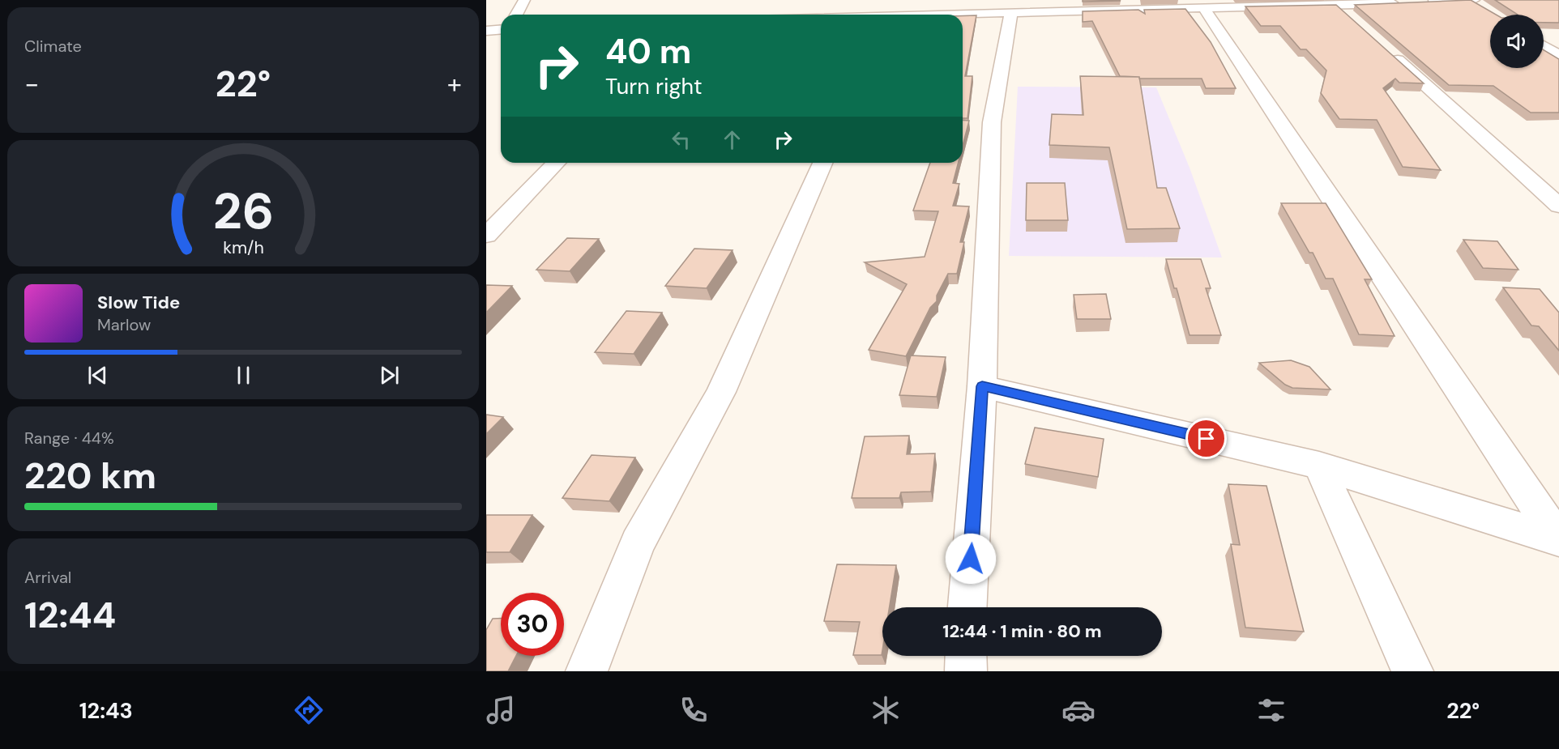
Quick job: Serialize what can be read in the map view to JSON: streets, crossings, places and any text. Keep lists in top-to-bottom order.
{
  "page": {
    "tile": [
      "Climate",
      ["Range · 44%", "220 km"],
      ["Arrival", "12:44"]
    ],
    "turn": ["40 m", "Turn right"],
    "heat": ["−", "22°", "+"],
    "song": ["Slow Tide", "Marlow"],
    "limit": "30",
    "trip": "12:44 · 1 min · 80 m",
    "tabs": ["12:43", "22°"],
    "gauge": ["26", "km/h"]
  }
}
